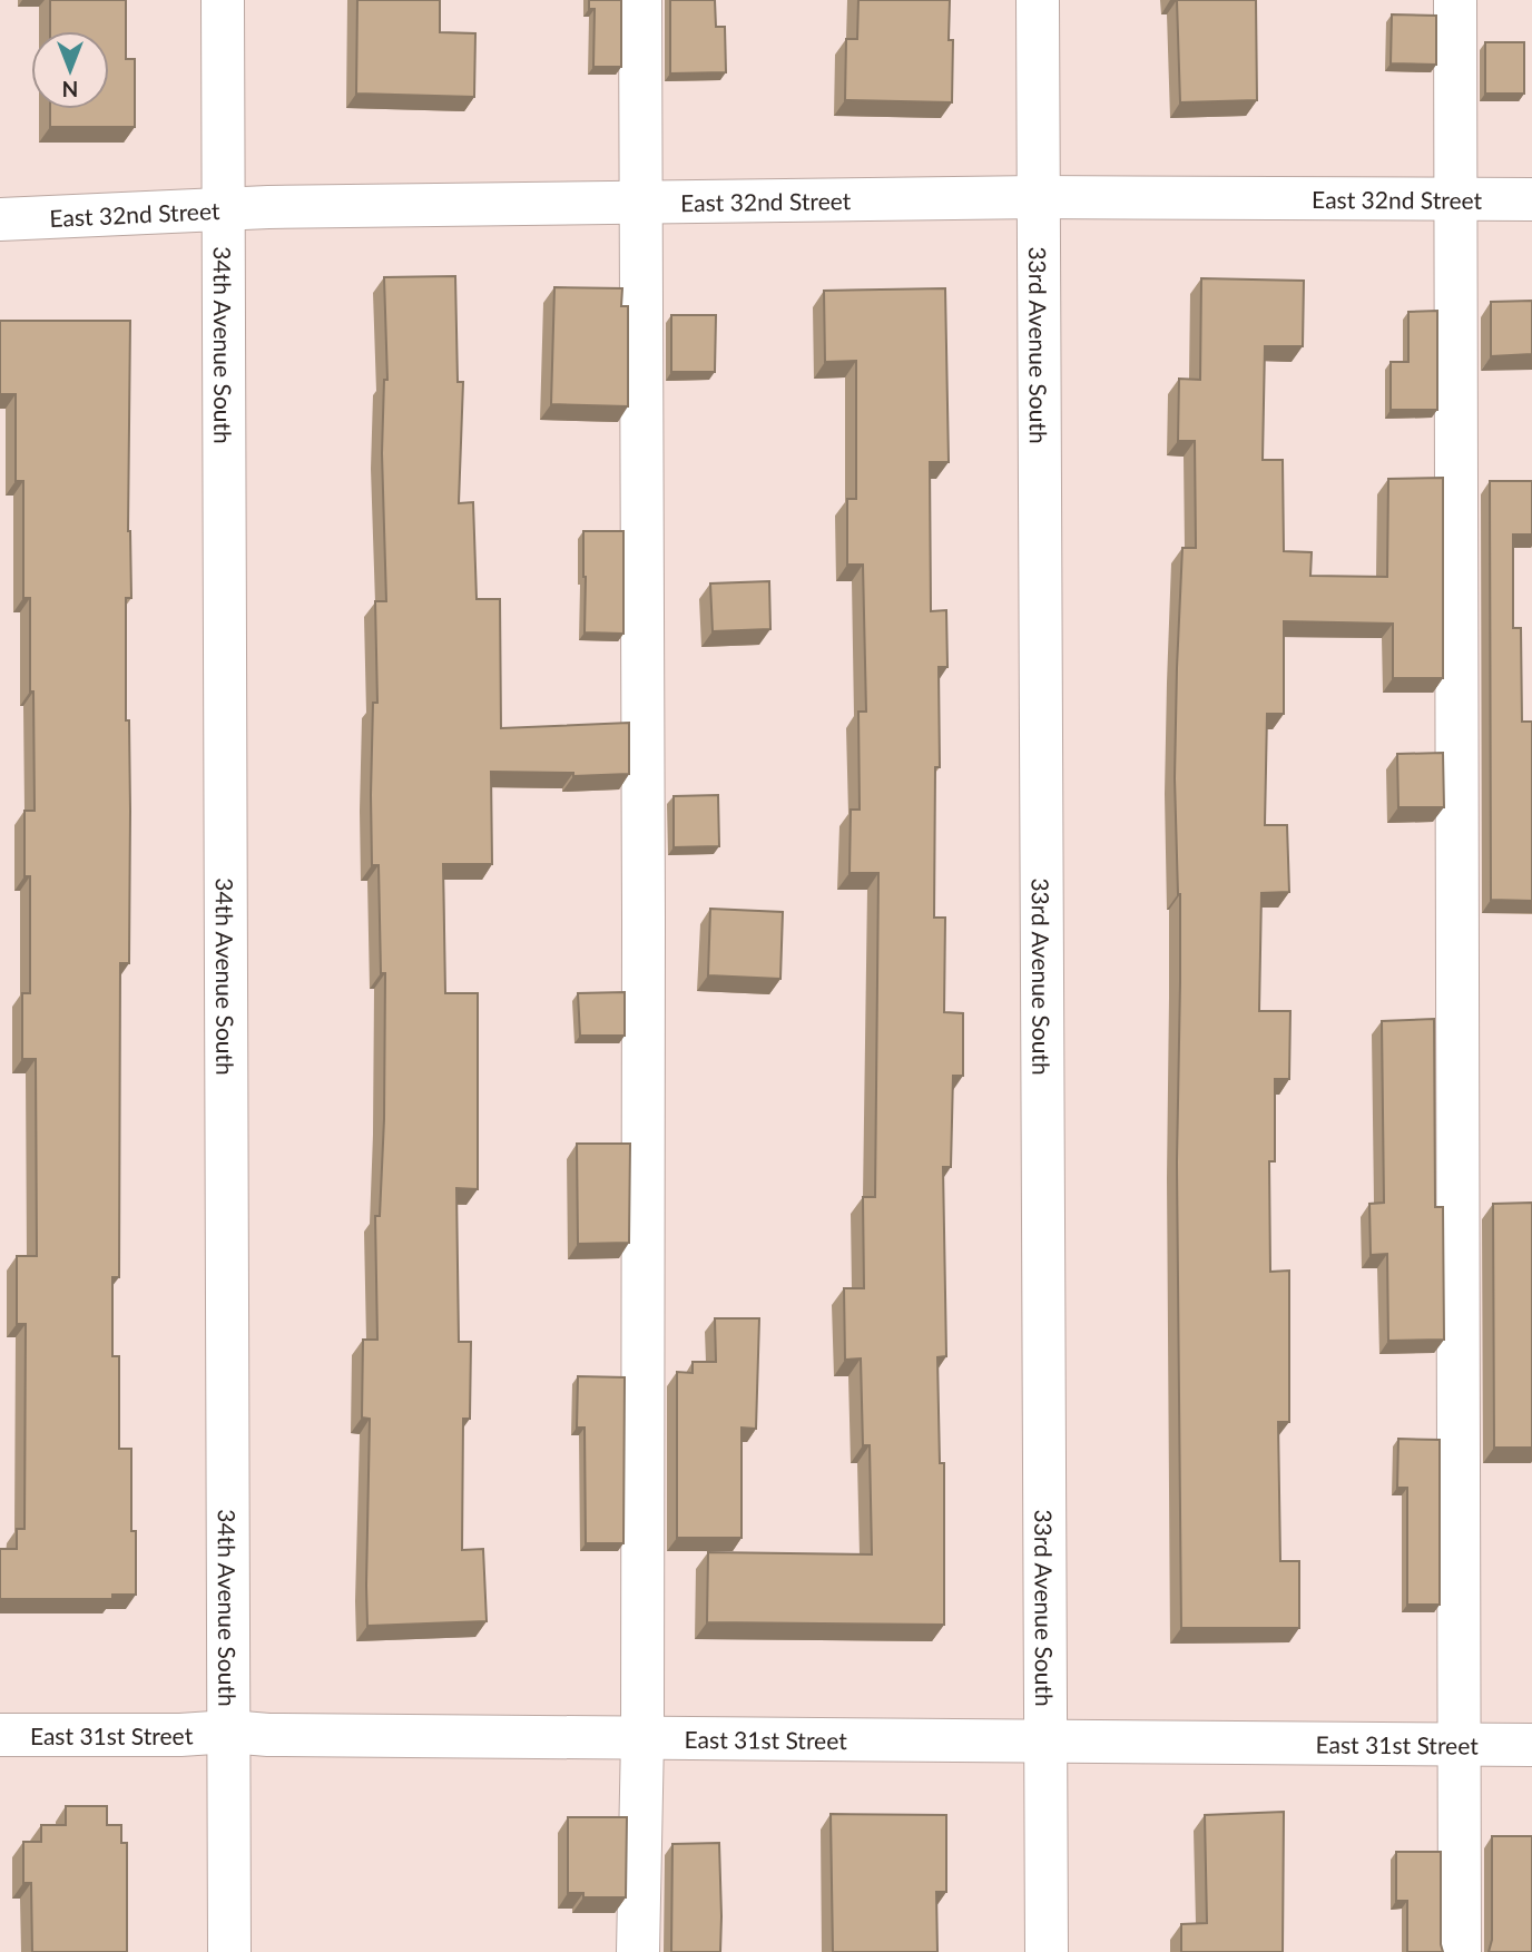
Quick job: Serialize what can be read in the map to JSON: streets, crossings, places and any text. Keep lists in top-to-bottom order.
{
  "streets": {
    "street": [
      "East 32nd Street",
      "34th Avenue South",
      "33rd Avenue South",
      "East 31st Street"
    ]
  },
  "crossings": [
    ["East 32nd Street", "34th Avenue South"],
    ["East 32nd Street", "33rd Avenue South"],
    ["34th Avenue South", "East 31st Street"],
    ["33rd Avenue South", "East 31st Street"]
  ],
  "north": "bottom"
}
